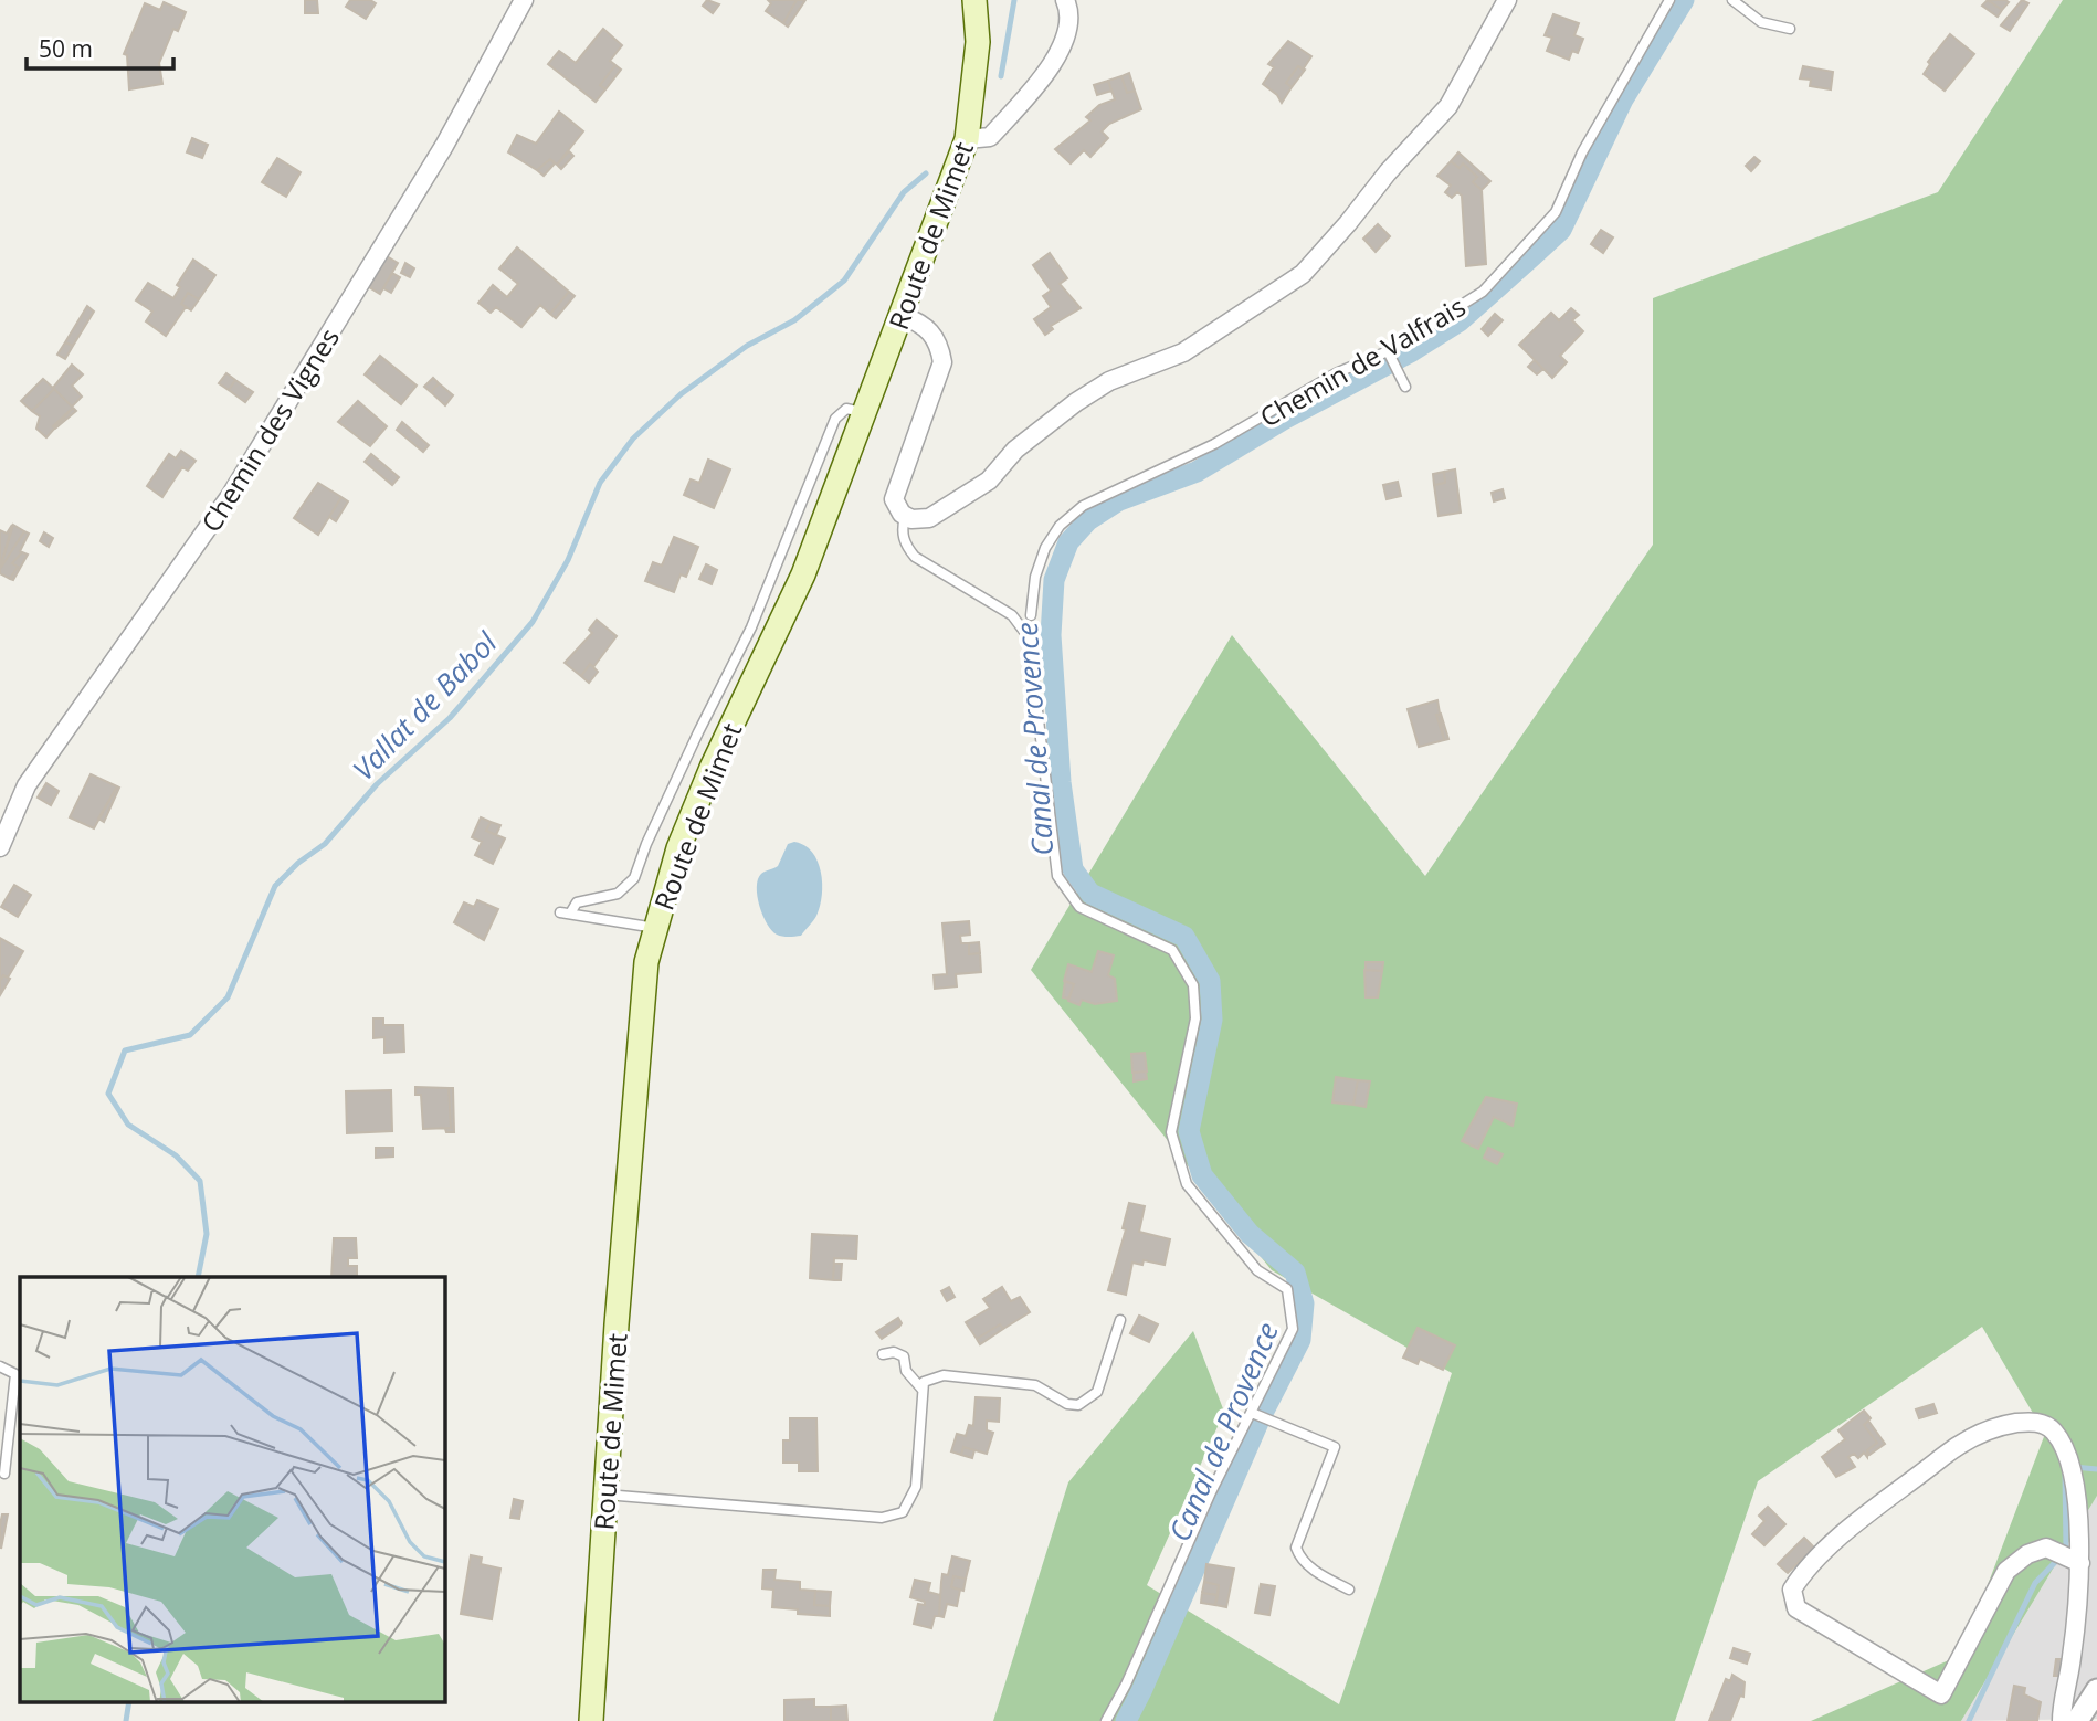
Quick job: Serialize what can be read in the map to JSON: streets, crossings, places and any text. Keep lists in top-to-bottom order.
{
  "streets": {
    "main road": ["Route de Mimet"],
    "street": ["Chemin des Vignes"],
    "lane": ["Chemin de Valfrais"]
  },
  "water": ["Vallat de Babol", "Canal de Provence"],
  "scale_bar": "50 m"
}
